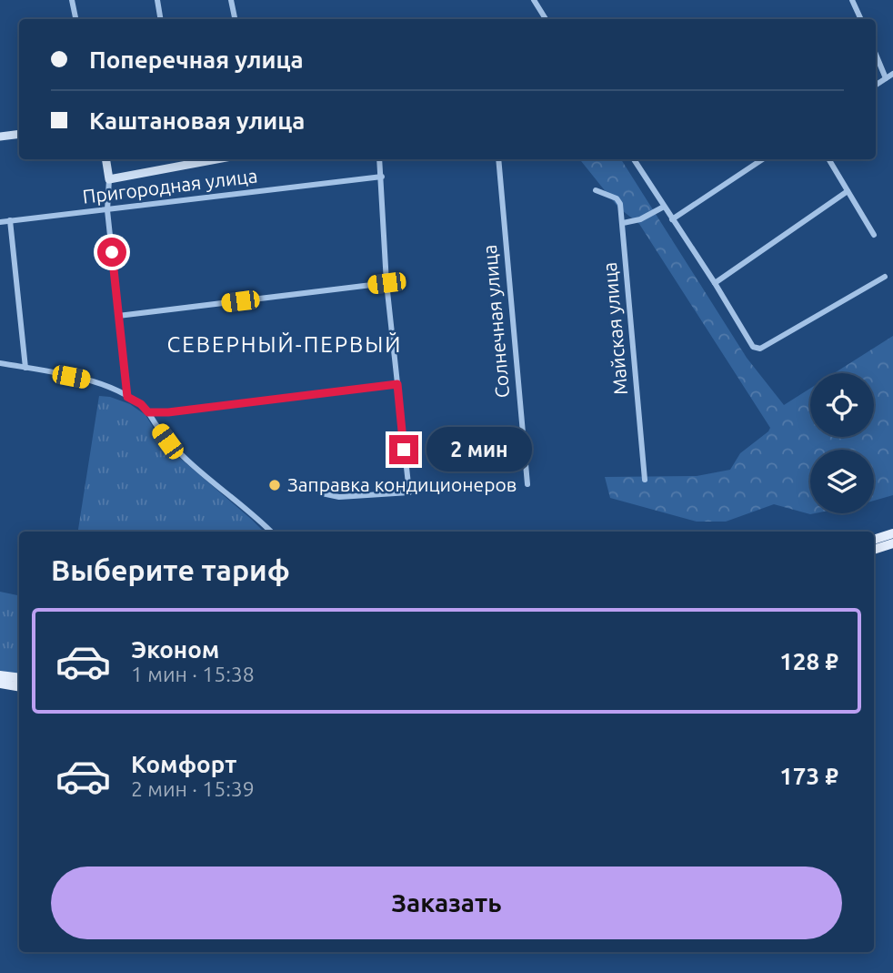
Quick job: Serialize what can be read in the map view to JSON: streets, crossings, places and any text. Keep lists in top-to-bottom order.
{
  "streets": {
    "street": ["Пригородная улица", "Солнечная улица", "Майская улица"]
  },
  "districts": ["СЕВЕРНЫЙ-ПЕРВЫЙ"],
  "places": ["Заправка кондиционеров"],
  "page": {
    "banner": ["Поперечная улица", "Каштановая улица"],
    "bubble": "2 мин",
    "heading": "Выберите тариф",
    "list": [
      {
        "name": "Эконом",
        "note": "1 мин · 15:38",
        "value": "128 ₽"
      },
      {
        "name": "Комфорт",
        "note": "2 мин · 15:39",
        "value": "173 ₽"
      }
    ],
    "buttons": "Заказать"
  }
}
